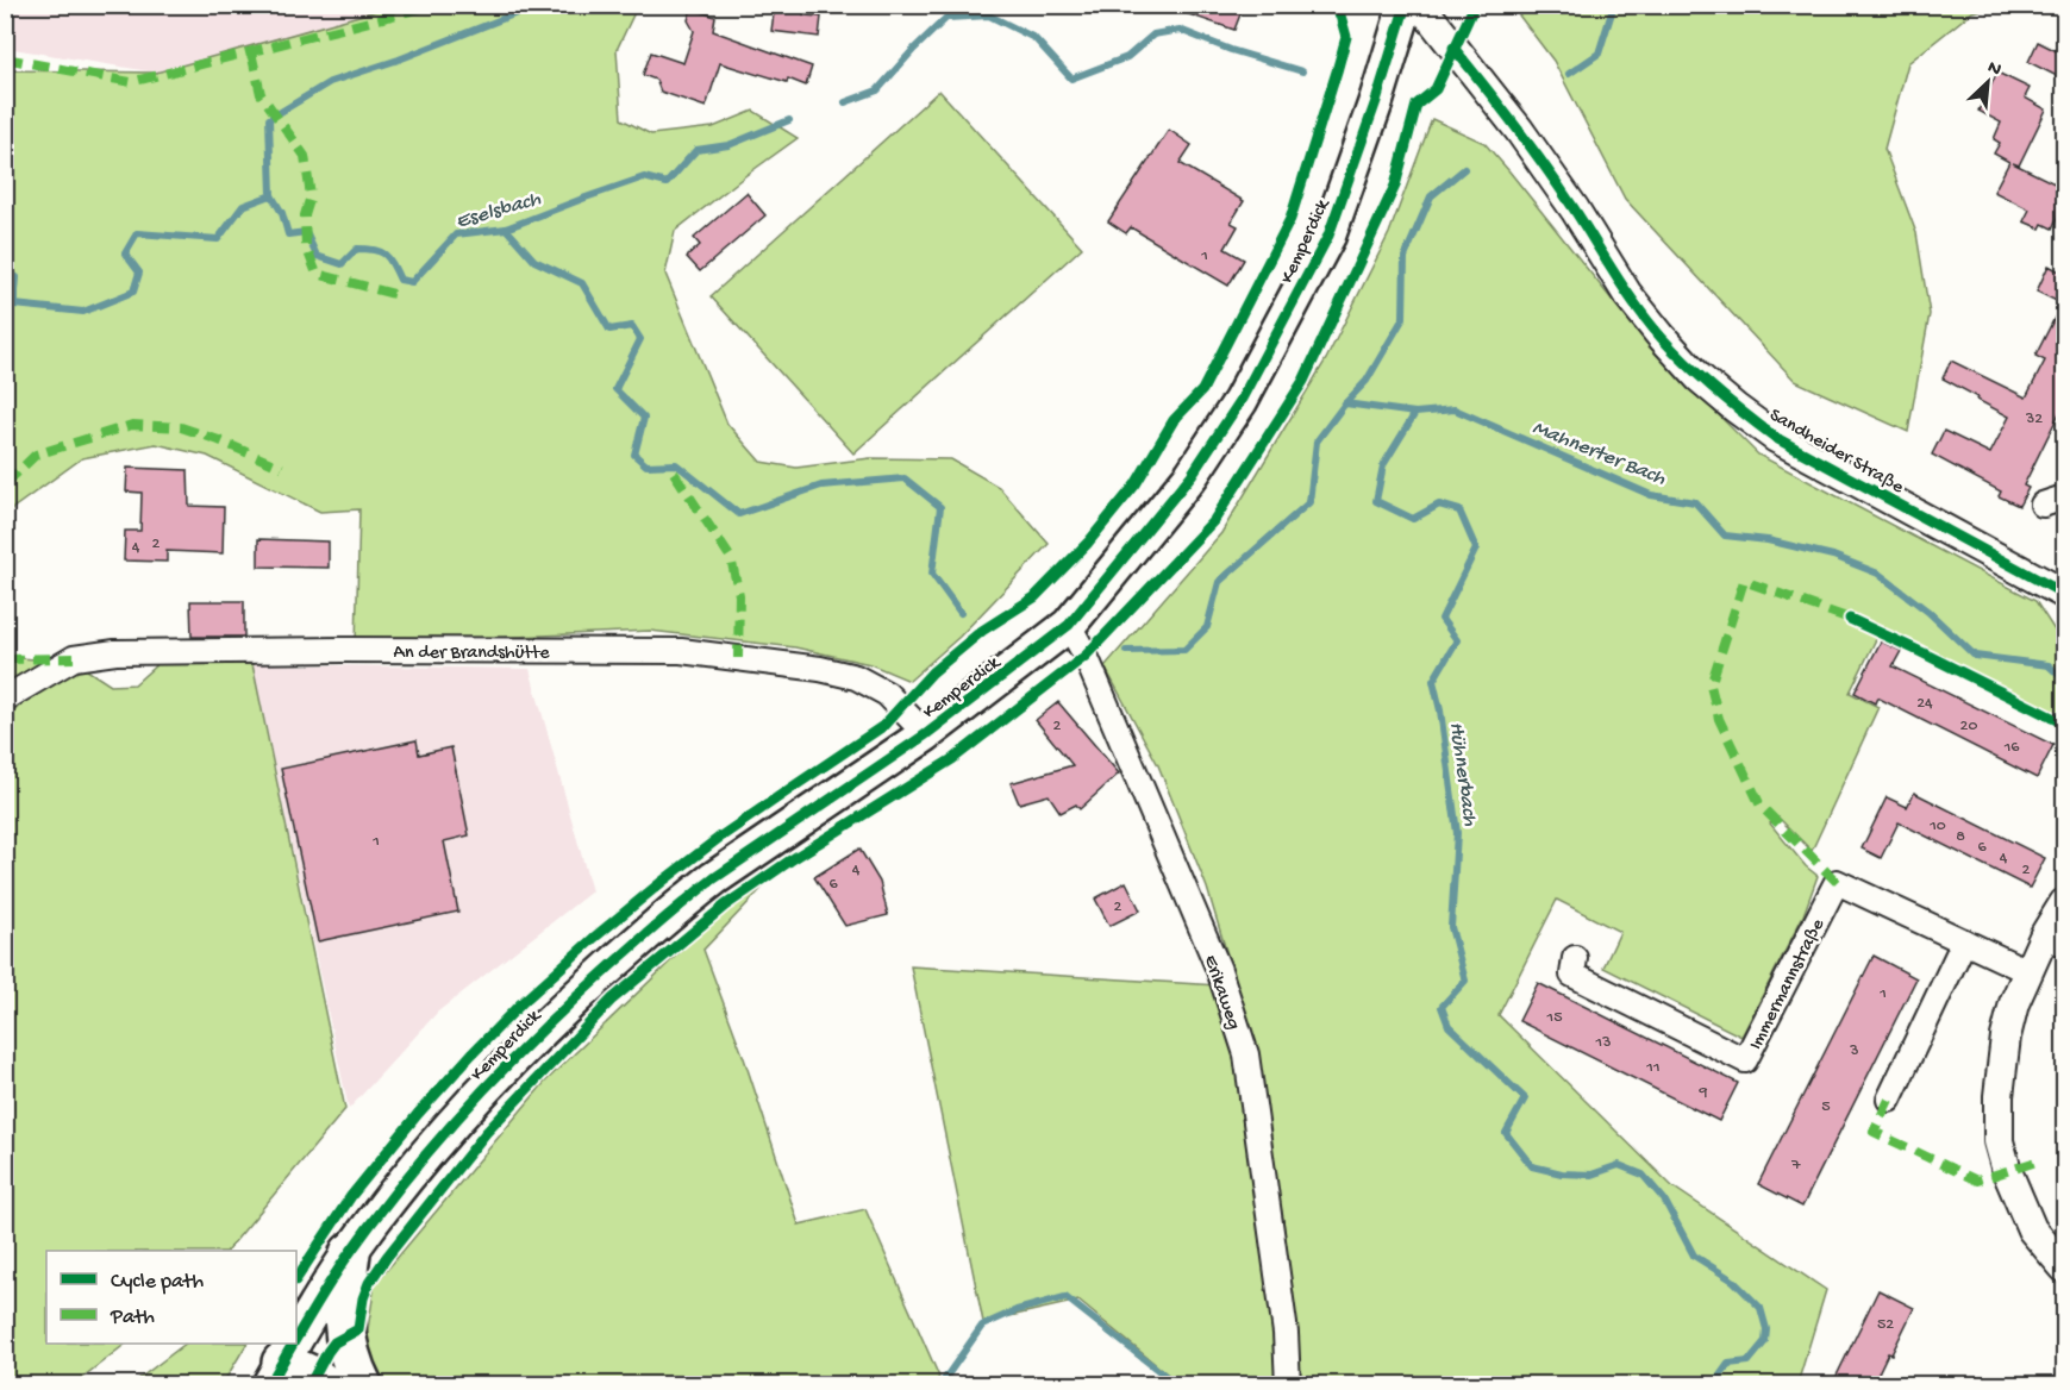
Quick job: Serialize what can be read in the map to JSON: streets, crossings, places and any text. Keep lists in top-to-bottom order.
{
  "streets": {
    "main road": ["Kemperdick"],
    "street": [
      "Sandheider Straße",
      "An der Brandshütte",
      "Immermannstraße",
      "Erikaweg"
    ]
  },
  "crossings": [
    ["Kemperdick", "An der Brandshütte"],
    ["Kemperdick", "Erikaweg"]
  ],
  "water": ["Eselsbach", "Mahnerter Bach", "Hühnerbach"],
  "house_numbers": [
    "1",
    "32",
    "2",
    "4",
    "24",
    "2",
    "20",
    "16",
    "10",
    "8",
    "1",
    "6",
    "4",
    "4",
    "2",
    "6",
    "2",
    "1",
    "15",
    "13",
    "3",
    "11",
    "9",
    "5",
    "7",
    "52"
  ],
  "legend": ["Cycle path", "Path"],
  "north": "top right"
}
